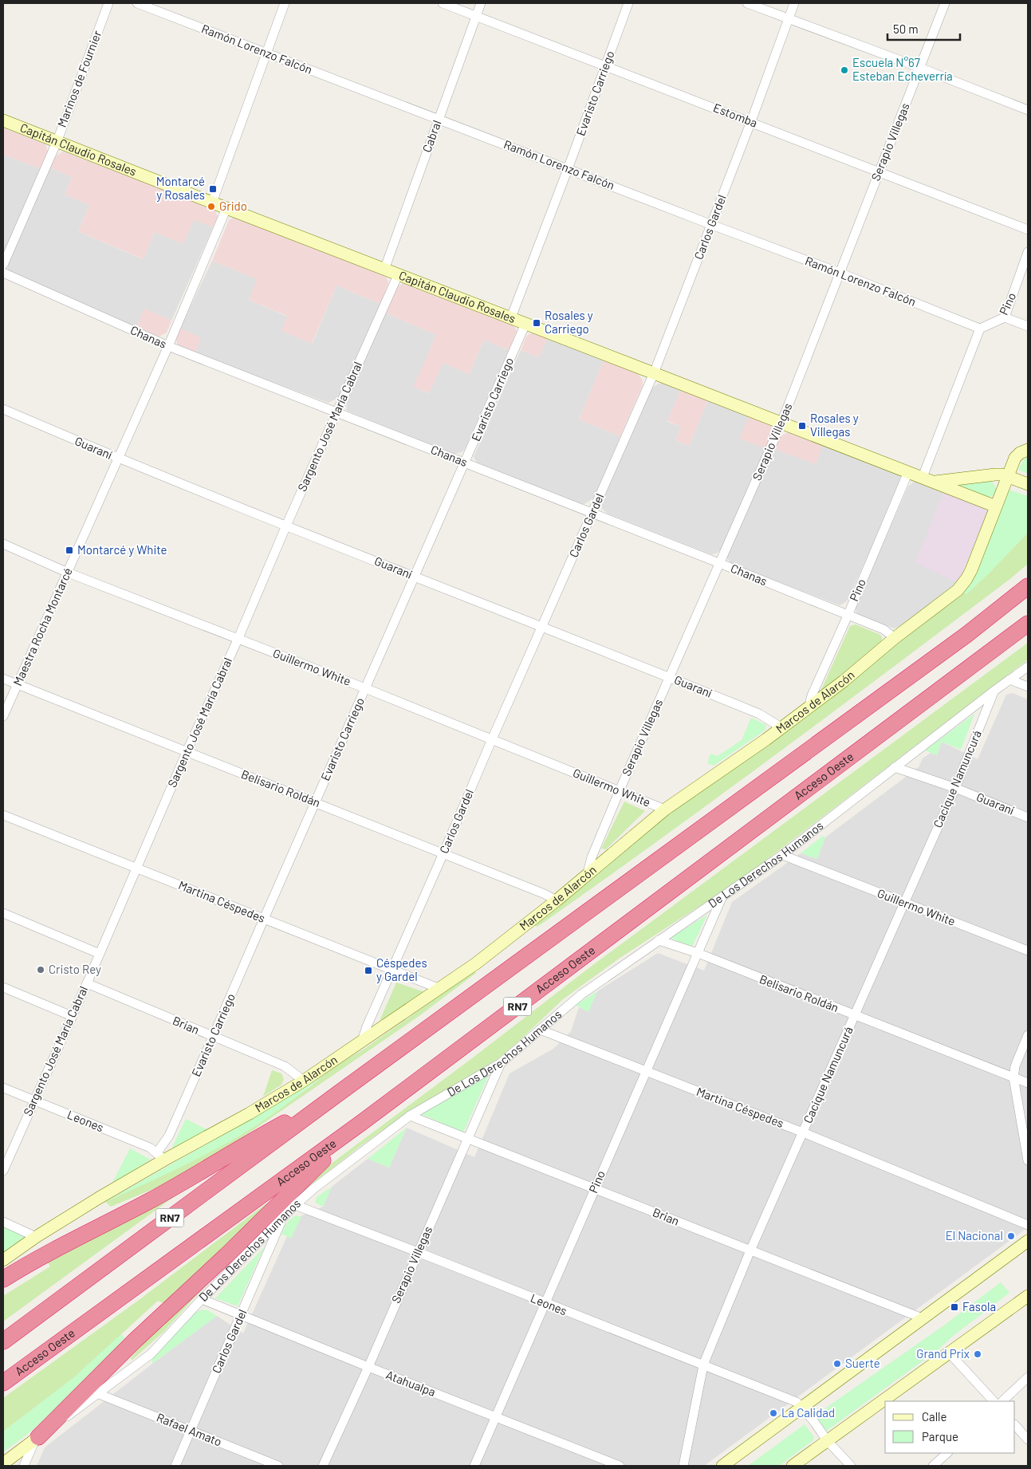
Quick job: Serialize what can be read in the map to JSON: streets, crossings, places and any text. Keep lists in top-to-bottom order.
{
  "streets": {
    "highway": ["Acceso Oeste", "RN7"],
    "street": [
      "Ramón Lorenzo Falcón",
      "Marinos de Fournier",
      "Evaristo Carriego",
      "Estomba",
      "Cabral",
      "Serapio Villegas",
      "Capitán Claudio Rosales",
      "Carlos Gardel",
      "Pino",
      "Chanas",
      "Sargento José María Cabral",
      "Guaraní",
      "Maestra Rocha Montarcé",
      "Guillermo White",
      "Marcos de Alarcón",
      "Cacique Namuncurá",
      "Belisario Roldán",
      "De Los Derechos Humanos",
      "Martina Céspedes",
      "Brian",
      "Leones",
      "Atahualpa",
      "Rafael Amato"
    ]
  },
  "crossings": [
    ["Ramón Lorenzo Falcón", "Evaristo Carriego"],
    ["Ramón Lorenzo Falcón", "Cabral"],
    ["Ramón Lorenzo Falcón", "Serapio Villegas"],
    ["Ramón Lorenzo Falcón", "Carlos Gardel"],
    ["Ramón Lorenzo Falcón", "Pino"],
    ["Marinos de Fournier", "Capitán Claudio Rosales"],
    ["Evaristo Carriego", "Estomba"],
    ["Evaristo Carriego", "Capitán Claudio Rosales"],
    ["Evaristo Carriego", "Chanas"],
    ["Evaristo Carriego", "Guaraní"],
    ["Evaristo Carriego", "Guillermo White"],
    ["Evaristo Carriego", "Marcos de Alarcón"],
    ["Evaristo Carriego", "Belisario Roldán"],
    ["Evaristo Carriego", "Martina Céspedes"],
    ["Evaristo Carriego", "Brian"],
    ["Evaristo Carriego", "Leones"],
    ["Estomba", "Cabral"],
    ["Estomba", "Serapio Villegas"],
    ["Estomba", "Carlos Gardel"],
    ["Cabral", "Capitán Claudio Rosales"],
    ["Serapio Villegas", "Capitán Claudio Rosales"],
    ["Serapio Villegas", "Chanas"],
    ["Serapio Villegas", "Guaraní"],
    ["Serapio Villegas", "Guillermo White"],
    ["Serapio Villegas", "Marcos de Alarcón"],
    ["Serapio Villegas", "De Los Derechos Humanos"],
    ["Serapio Villegas", "Brian"],
    ["Serapio Villegas", "Leones"],
    ["Serapio Villegas", "Atahualpa"],
    ["Capitán Claudio Rosales", "Carlos Gardel"],
    ["Capitán Claudio Rosales", "Pino"],
    ["Capitán Claudio Rosales", "Sargento José María Cabral"],
    ["Capitán Claudio Rosales", "Maestra Rocha Montarcé"],
    ["Capitán Claudio Rosales", "Marcos de Alarcón"],
    ["Carlos Gardel", "Chanas"],
    ["Carlos Gardel", "Guaraní"],
    ["Carlos Gardel", "Guillermo White"],
    ["Carlos Gardel", "Marcos de Alarcón"],
    ["Carlos Gardel", "Belisario Roldán"],
    ["Carlos Gardel", "De Los Derechos Humanos"],
    ["Carlos Gardel", "Martina Céspedes"],
    ["Carlos Gardel", "Atahualpa"],
    ["Carlos Gardel", "Rafael Amato"],
    ["Pino", "Chanas"],
    ["Pino", "Marcos de Alarcón"],
    ["Pino", "Belisario Roldán"],
    ["Pino", "De Los Derechos Humanos"],
    ["Pino", "Martina Céspedes"],
    ["Pino", "Brian"],
    ["Pino", "Leones"],
    ["Pino", "Atahualpa"],
    ["Chanas", "Sargento José María Cabral"],
    ["Chanas", "Maestra Rocha Montarcé"],
    ["Chanas", "Marcos de Alarcón"],
    ["Sargento José María Cabral", "Guaraní"],
    ["Sargento José María Cabral", "Guillermo White"],
    ["Sargento José María Cabral", "Belisario Roldán"],
    ["Sargento José María Cabral", "Martina Céspedes"],
    ["Sargento José María Cabral", "Brian"],
    ["Sargento José María Cabral", "Leones"],
    ["Guaraní", "Maestra Rocha Montarcé"],
    ["Guaraní", "Marcos de Alarcón"],
    ["Guaraní", "Cacique Namuncurá"],
    ["Guaraní", "De Los Derechos Humanos"],
    ["Maestra Rocha Montarcé", "Guillermo White"],
    ["Maestra Rocha Montarcé", "Belisario Roldán"],
    ["Guillermo White", "Marcos de Alarcón"],
    ["Guillermo White", "Cacique Namuncurá"],
    ["Guillermo White", "De Los Derechos Humanos"],
    ["Marcos de Alarcón", "Belisario Roldán"],
    ["Marcos de Alarcón", "Martina Céspedes"],
    ["Marcos de Alarcón", "Brian"],
    ["Marcos de Alarcón", "Leones"],
    ["Cacique Namuncurá", "Belisario Roldán"],
    ["Cacique Namuncurá", "De Los Derechos Humanos"],
    ["Cacique Namuncurá", "Martina Céspedes"],
    ["Cacique Namuncurá", "Brian"],
    ["Cacique Namuncurá", "Leones"],
    ["Belisario Roldán", "De Los Derechos Humanos"],
    ["De Los Derechos Humanos", "Martina Céspedes"],
    ["De Los Derechos Humanos", "Brian"],
    ["De Los Derechos Humanos", "Leones"],
    ["De Los Derechos Humanos", "Atahualpa"],
    ["De Los Derechos Humanos", "Rafael Amato"]
  ],
  "places": {
    "other": [
      "Escuela N°67 Esteban Echeverría",
      "Grido",
      "Cristo Rey",
      "El Nacional",
      "Grand Prix",
      "Suerte",
      "La Calidad"
    ],
    "transit": [
      "Montarcé y Rosales",
      "Rosales y Carriego",
      "Rosales y Villegas",
      "Montarcé y White",
      "Céspedes y Gardel",
      "Fasola"
    ]
  },
  "legend": ["Calle", "Parque"],
  "scale_bar": "50 m"
}
